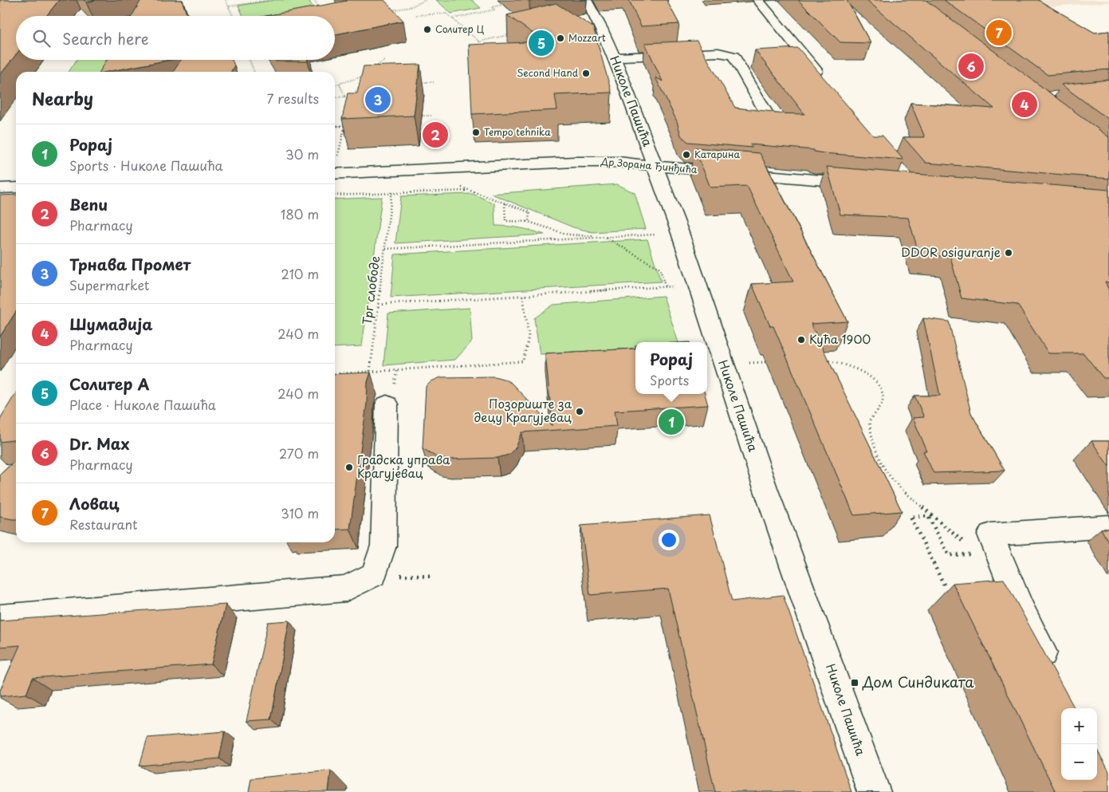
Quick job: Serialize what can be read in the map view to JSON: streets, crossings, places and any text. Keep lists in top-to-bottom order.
{
  "streets": {
    "street": ["Николе Пашића", "Др Зорана Ђинђића"],
    "path": ["Трг слободе"]
  },
  "crossings": [
    ["Николе Пашића", "Др Зорана Ђинђића"],
    ["Др Зорана Ђинђића", "Трг слободе"]
  ],
  "places": {
    "other": [
      "Солитер Ц",
      "Mozzart",
      "Second Hand",
      "Tempo tehnika",
      "Катарина",
      "DDOR osiguranje",
      "Кућа 1900",
      "Позориште за децу Крагујевац",
      "Градска управа Крагујевац"
    ],
    "transit": ["Дом Синдиката"]
  },
  "page": {
    "search": "Search here",
    "pins": [
      "7",
      "5",
      "6",
      "3",
      "4",
      "2",
      "1"
    ],
    "heading": ["Nearby", "7 results"],
    "list": [
      {
        "mark": "1",
        "name": "Popaj",
        "note": "Sports · Николе Пашића",
        "value": "30 m"
      },
      {
        "mark": "2",
        "name": "Benu",
        "note": "Pharmacy",
        "value": "180 m"
      },
      {
        "mark": "3",
        "name": "Трнава Промет",
        "note": "Supermarket",
        "value": "210 m"
      },
      {
        "mark": "4",
        "name": "Шумадија",
        "note": "Pharmacy",
        "value": "240 m"
      },
      {
        "mark": "5",
        "name": "Солитер А",
        "note": "Place · Николе Пашића",
        "value": "240 m"
      },
      {
        "mark": "6",
        "name": "Dr. Max",
        "note": "Pharmacy",
        "value": "270 m"
      },
      {
        "mark": "7",
        "name": "Ловац",
        "note": "Restaurant",
        "value": "310 m"
      }
    ],
    "popup": ["Popaj", "Sports"],
    "map_buttons": ["+", "−"]
  }
}
